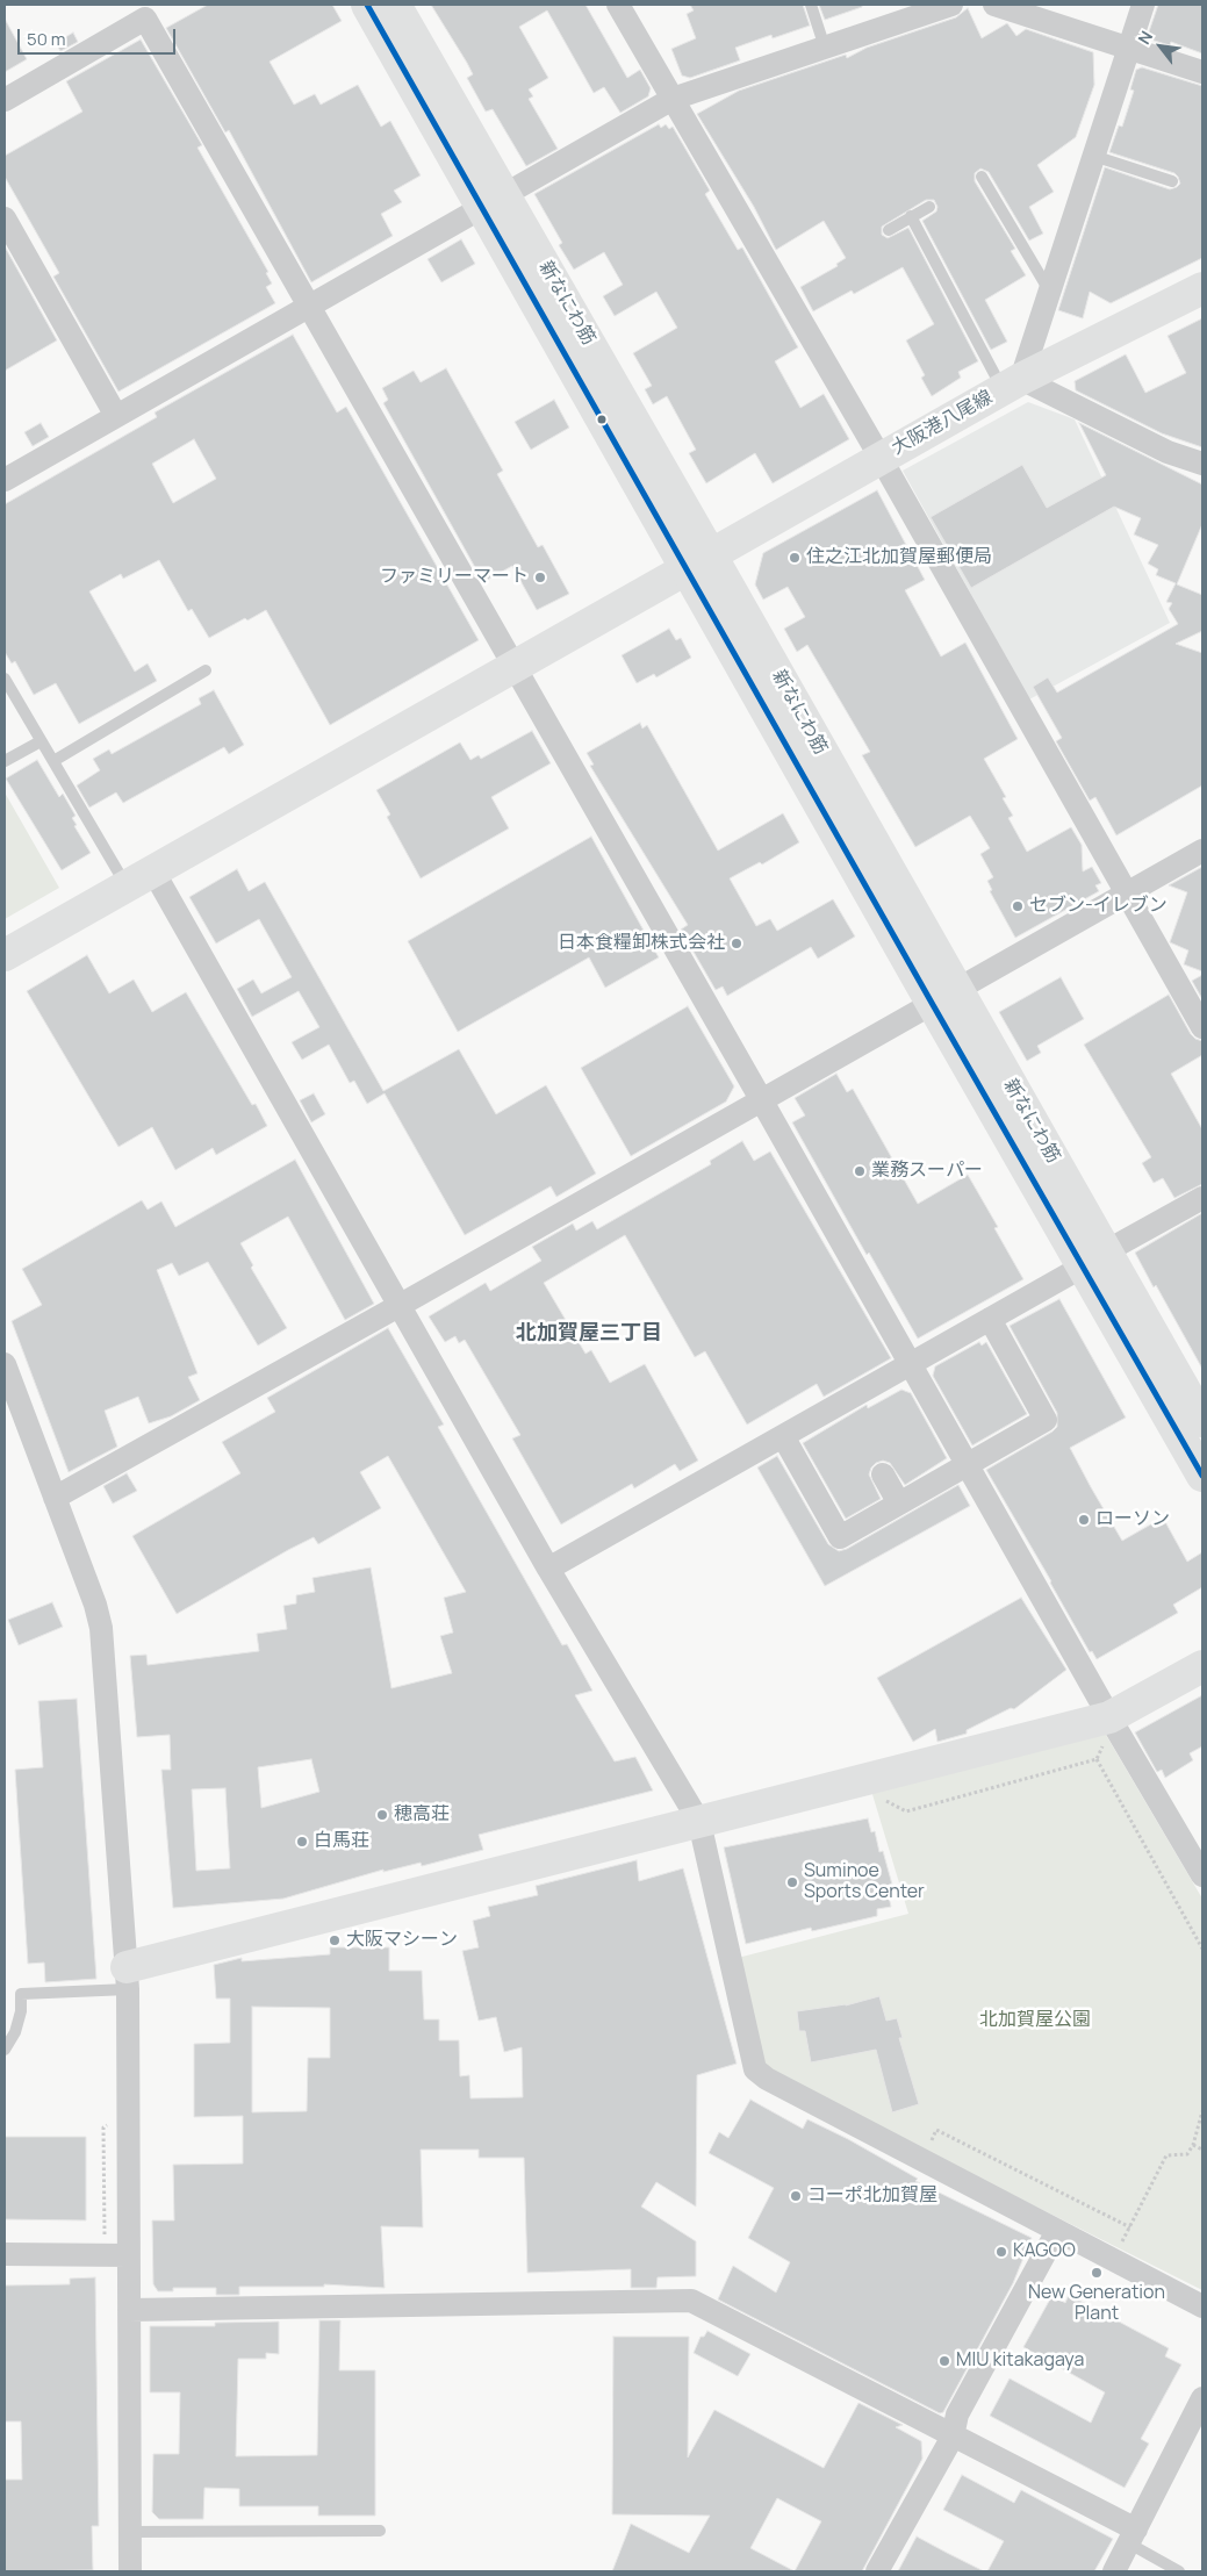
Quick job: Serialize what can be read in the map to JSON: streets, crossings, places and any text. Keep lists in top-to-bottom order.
{
  "streets": {
    "main road": ["新なにわ筋", "大阪港八尾線"]
  },
  "crossings": [
    ["新なにわ筋", "大阪港八尾線"]
  ],
  "districts": ["北加賀屋三丁目"],
  "parks": ["北加賀屋公園"],
  "places": [
    "住之江北加賀屋郵便局",
    "ファミリーマート",
    "セブン-イレブン",
    "日本食糧卸株式会社",
    "業務スーパー",
    "ローソン",
    "穂高荘",
    "白馬荘",
    "Suminoe Sports Center",
    "大阪マシーン",
    "コーポ北加賀屋",
    "KAGOO",
    "New Generation Plant",
    "MIU kitakagaya"
  ],
  "scale_bar": "50 m",
  "north": "top left"
}
